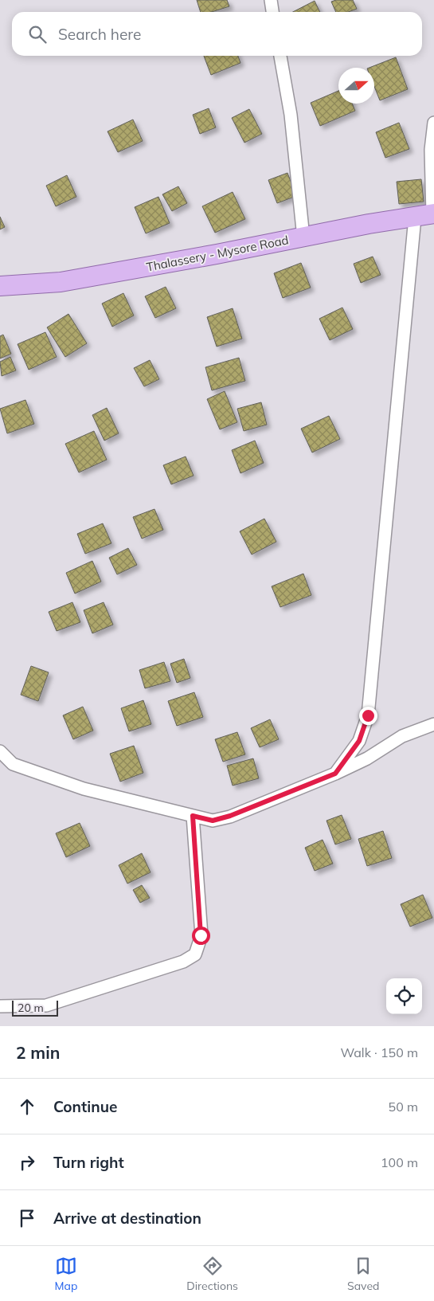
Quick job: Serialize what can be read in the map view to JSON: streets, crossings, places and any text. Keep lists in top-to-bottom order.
{
  "streets": {
    "main road": ["Thalassery - Mysore Road"]
  },
  "scale_bar": "20 m",
  "north": "right",
  "page": {
    "search": "Search here",
    "scale": "20 m",
    "heading": ["2 min", "Walk · 150 m"],
    "list": [
      ["Continue", "50 m"],
      ["Turn right", "100 m"],
      "Arrive at destination"
    ],
    "nav": ["Map", "Directions", "Saved"]
  }
}
